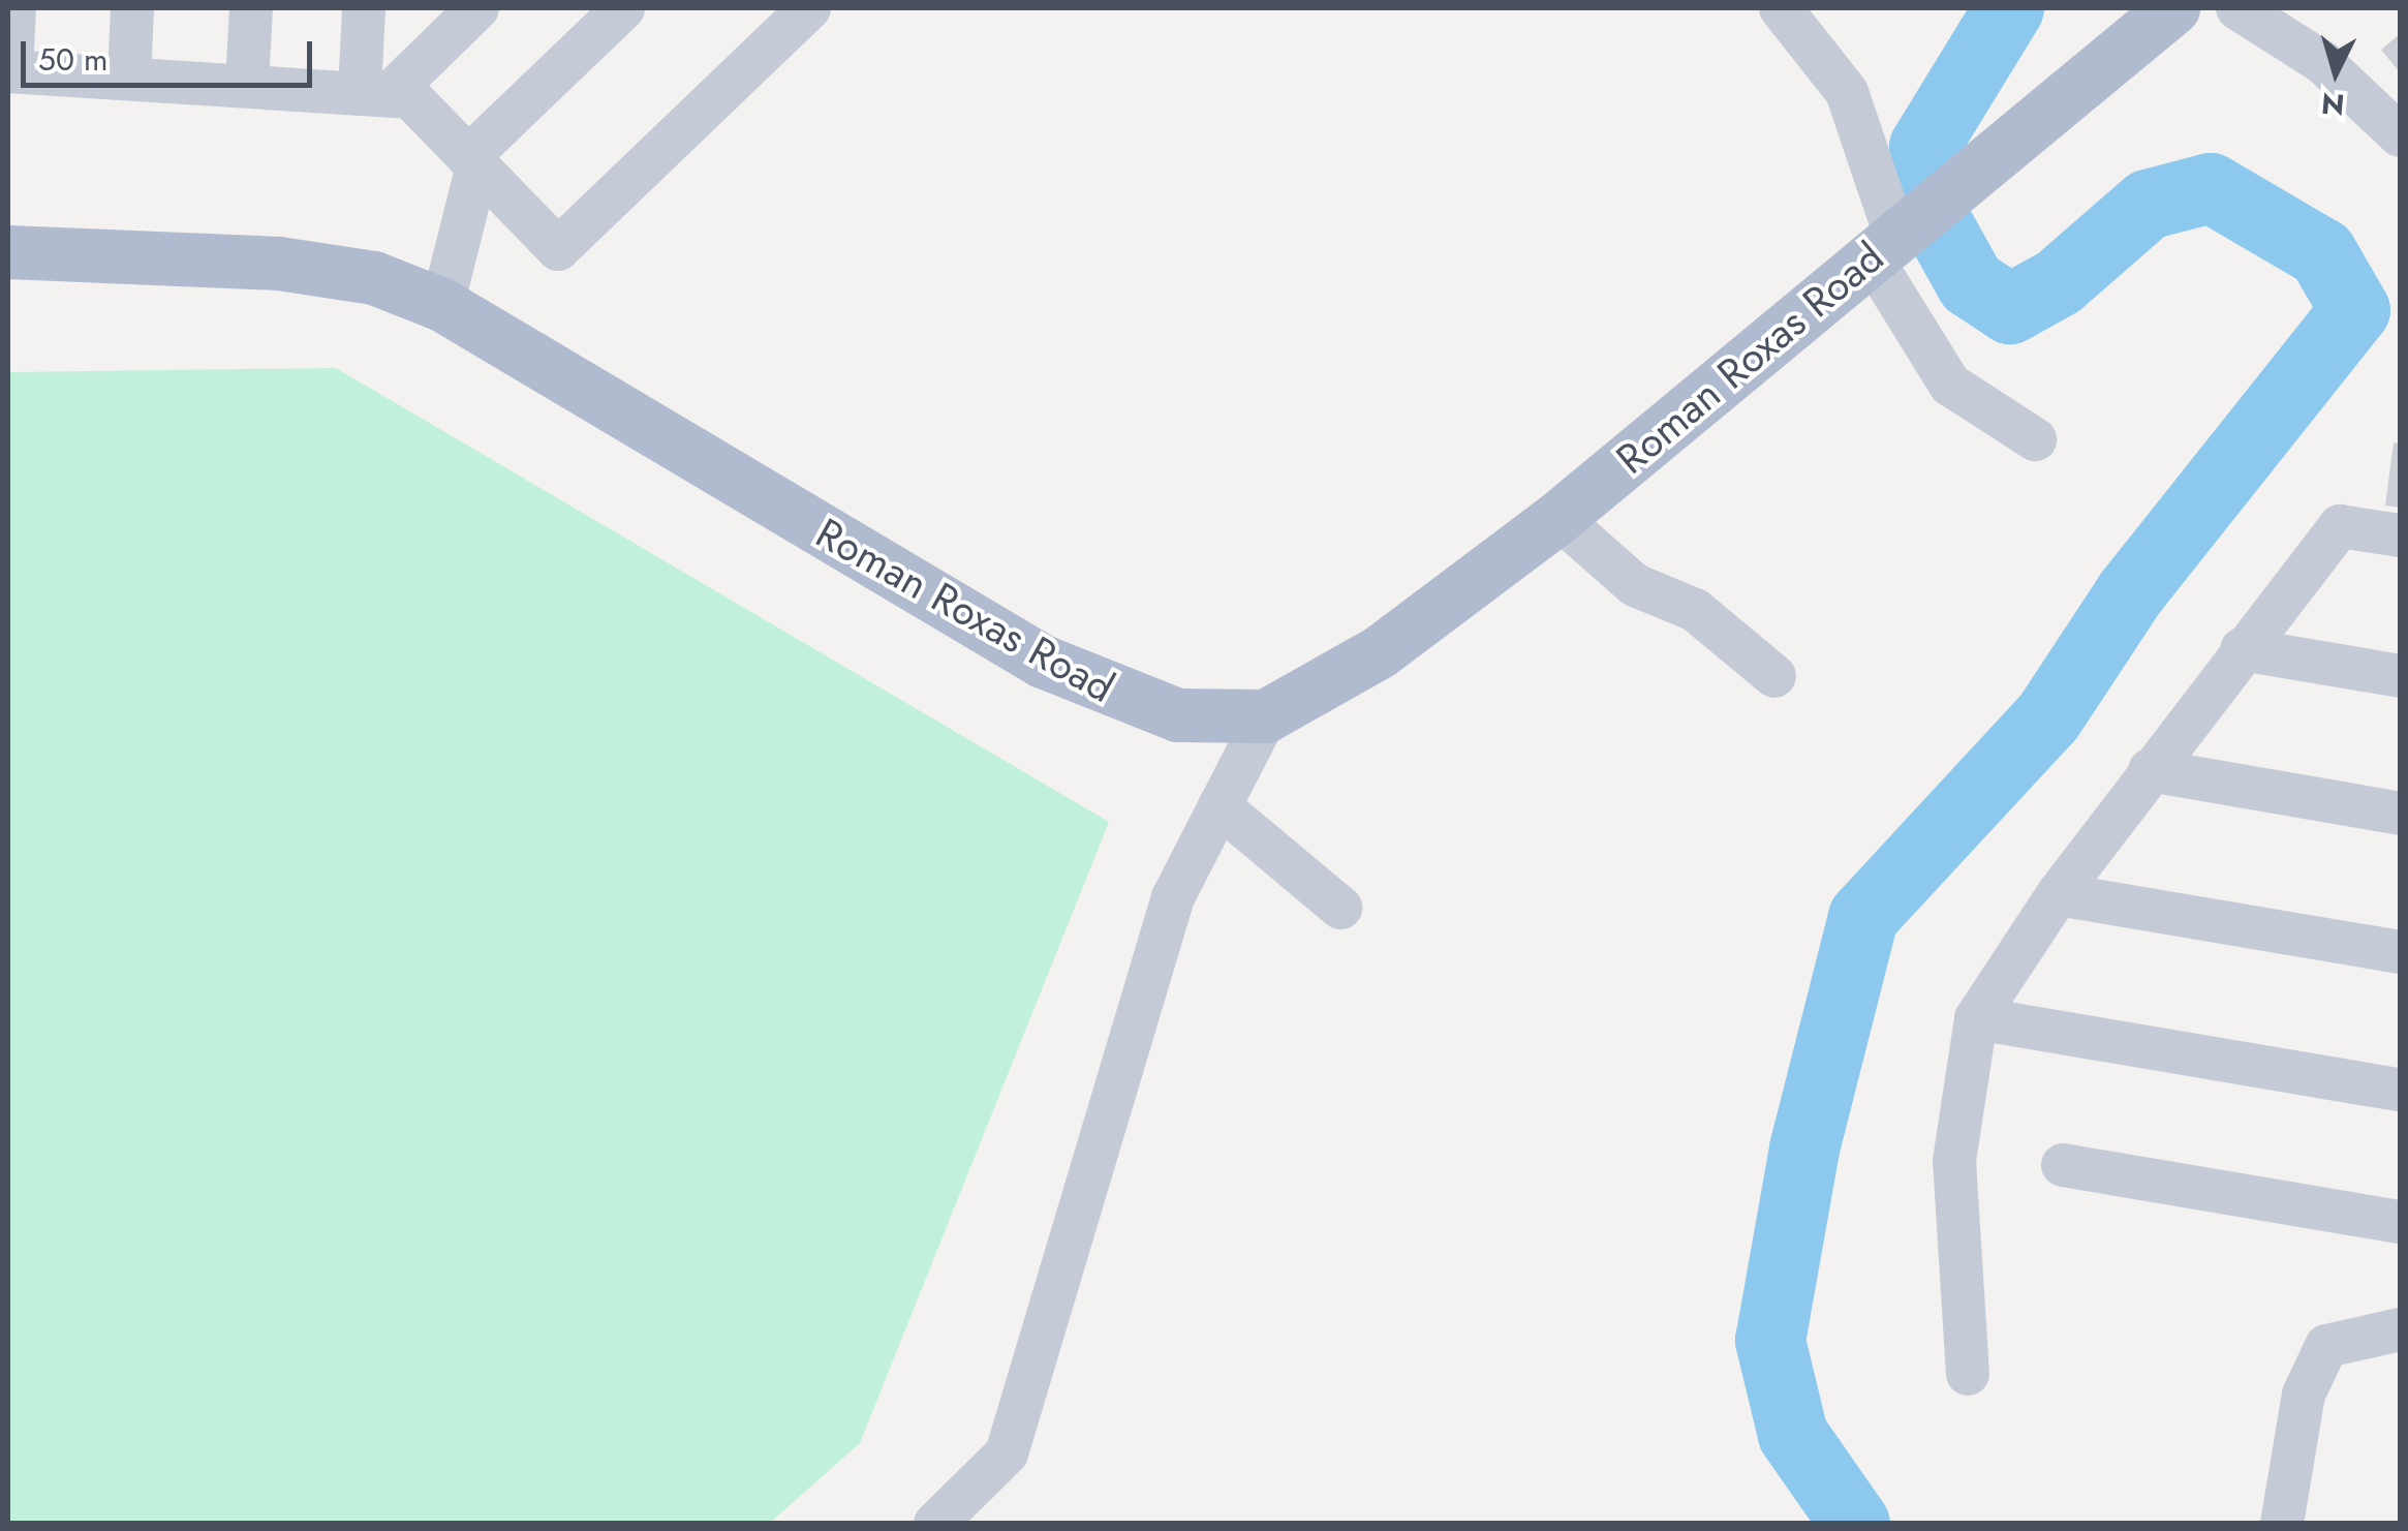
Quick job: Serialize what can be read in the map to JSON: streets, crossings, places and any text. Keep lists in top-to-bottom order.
{
  "streets": {
    "main road": ["Roman Roxas Road"]
  },
  "scale_bar": "50 m",
  "north": "bottom"
}
